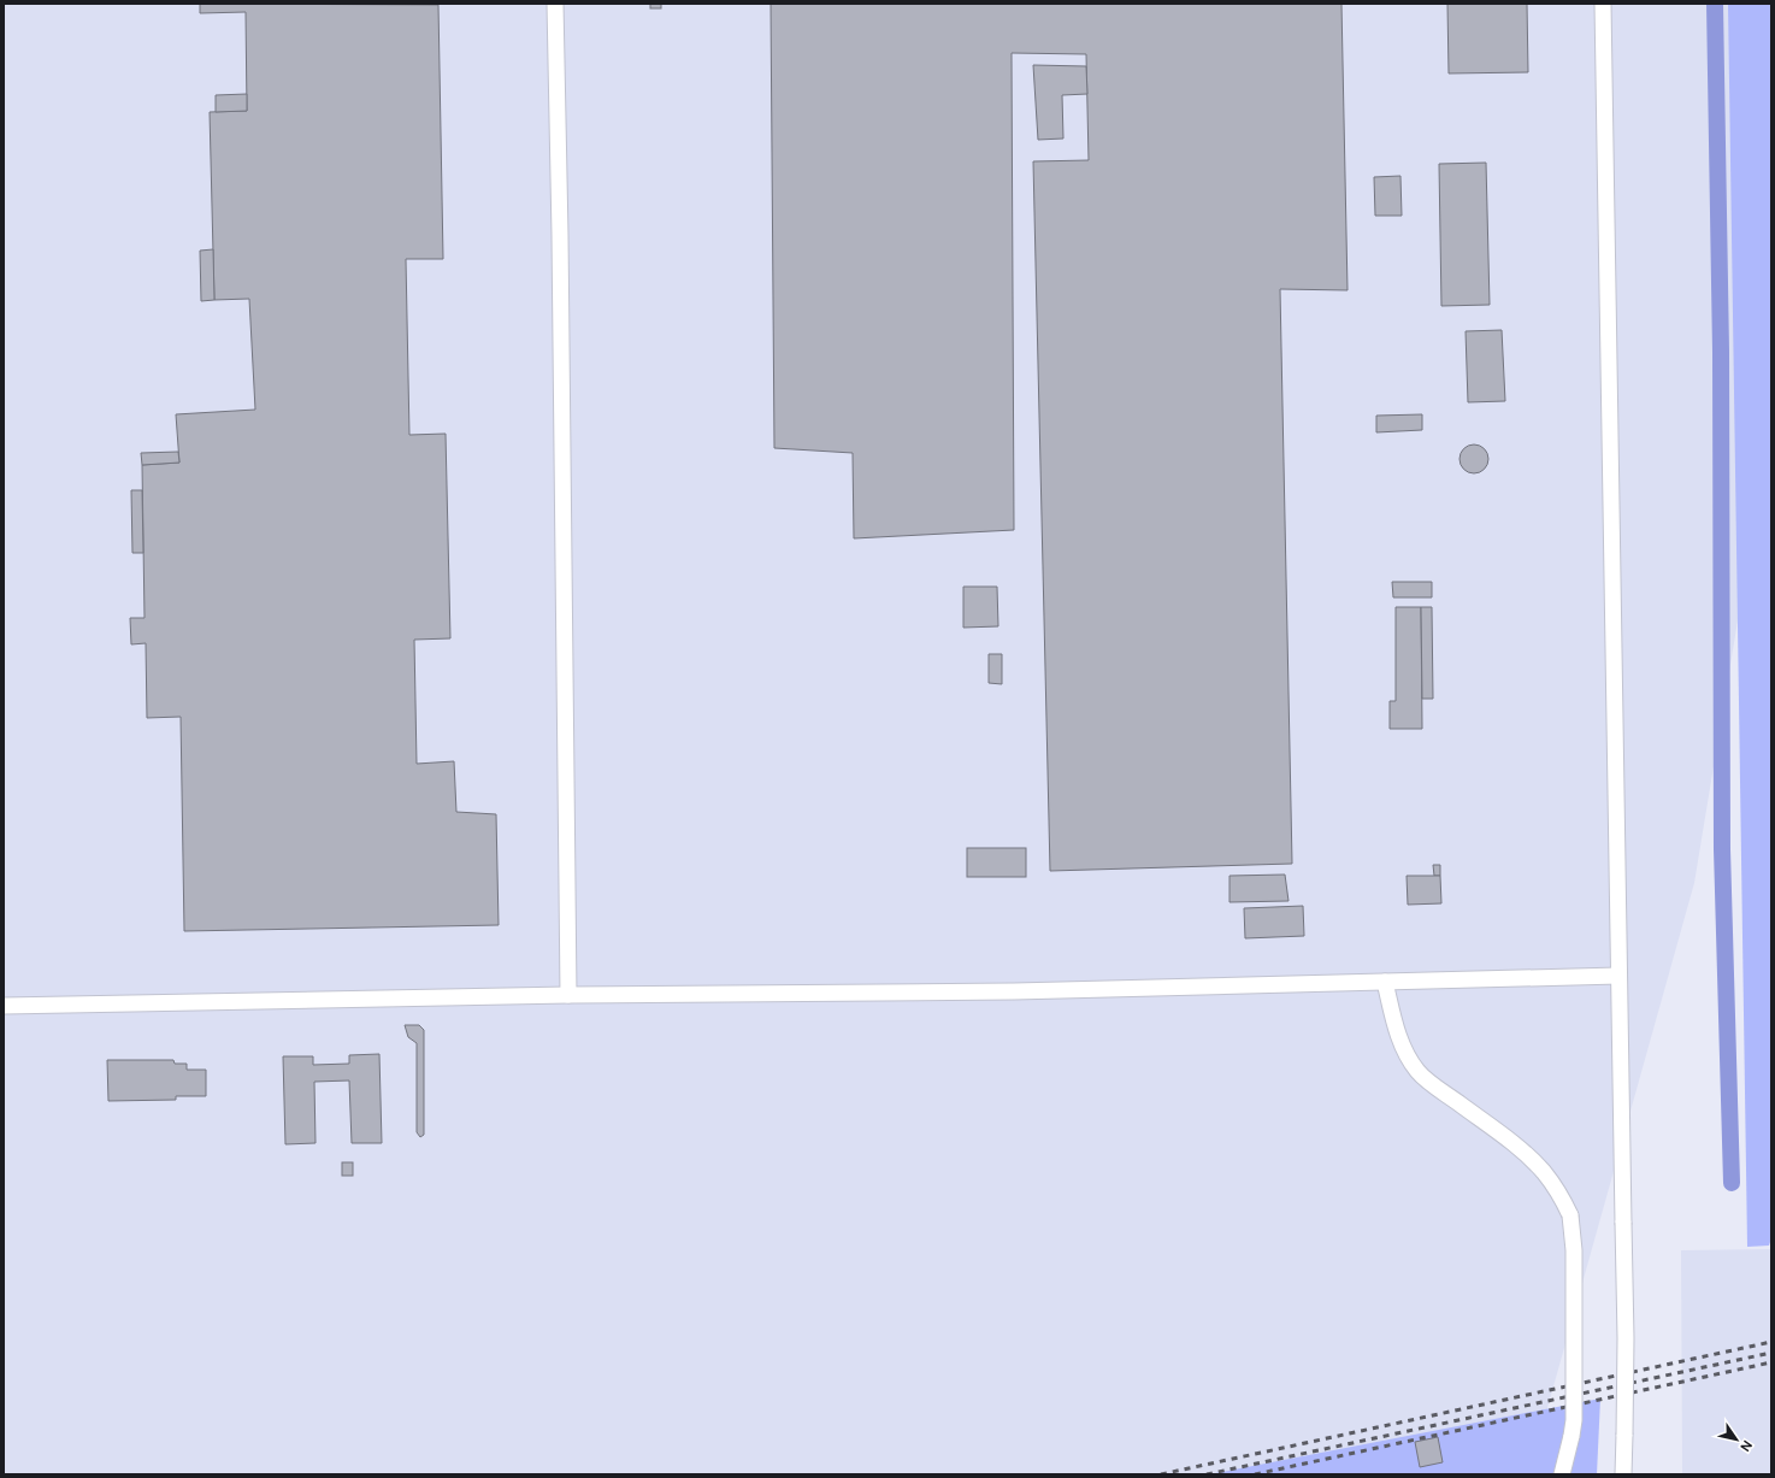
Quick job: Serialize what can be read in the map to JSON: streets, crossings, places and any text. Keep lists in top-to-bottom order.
{
  "north": "bottom right"
}
